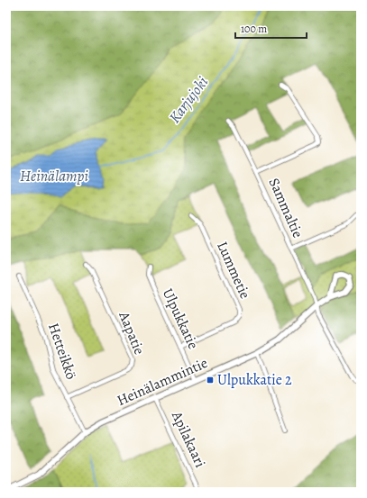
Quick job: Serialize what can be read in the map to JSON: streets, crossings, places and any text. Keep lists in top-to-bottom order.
{
  "streets": {
    "street": [
      "Sammaltie",
      "Lummetie",
      "Ulpukkatie",
      "Aapatie",
      "Hetteikkö",
      "Heinälammintie",
      "Apilakaari"
    ]
  },
  "crossings": [
    ["Sammaltie", "Heinälammintie"],
    ["Lummetie", "Ulpukkatie"],
    ["Ulpukkatie", "Heinälammintie"],
    ["Aapatie", "Hetteikkö"],
    ["Hetteikkö", "Heinälammintie"],
    ["Heinälammintie", "Apilakaari"]
  ],
  "water": ["Karjujoki", "Heinälampi"],
  "places": {
    "transit": ["Ulpukkatie 2"]
  },
  "scale_bar": "100 m"
}
